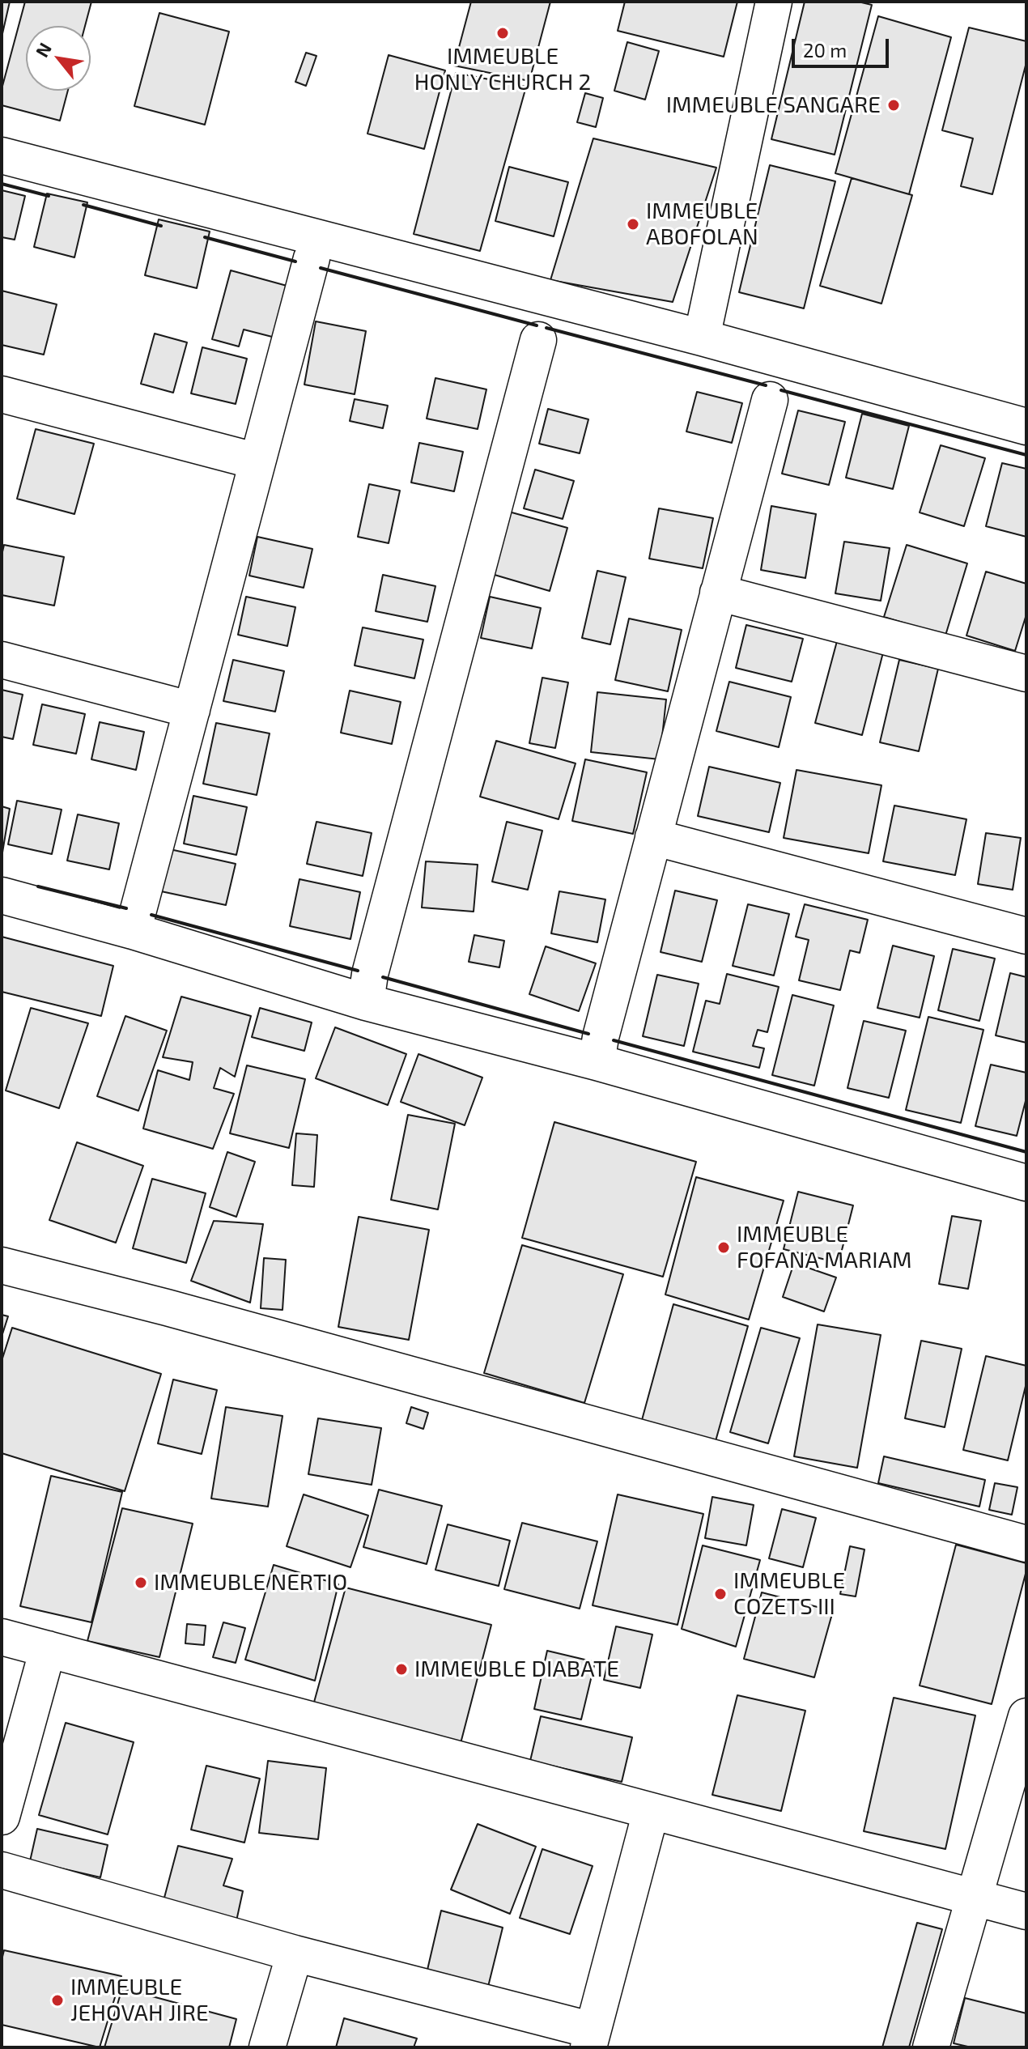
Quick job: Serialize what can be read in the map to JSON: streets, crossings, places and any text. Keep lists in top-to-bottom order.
{
  "places": [
    "IMMEUBLE HONLY CHURCH 2",
    "IMMEUBLE SANGARE",
    "IMMEUBLE ABOFOLAN",
    "IMMEUBLE FOFANA MARIAM",
    "IMMEUBLE NERTIO",
    "IMMEUBLE COZETS III",
    "IMMEUBLE DIABATE",
    "IMMEUBLE JEHOVAH JIRE"
  ],
  "scale_bar": "20 m",
  "north": "top left"
}
